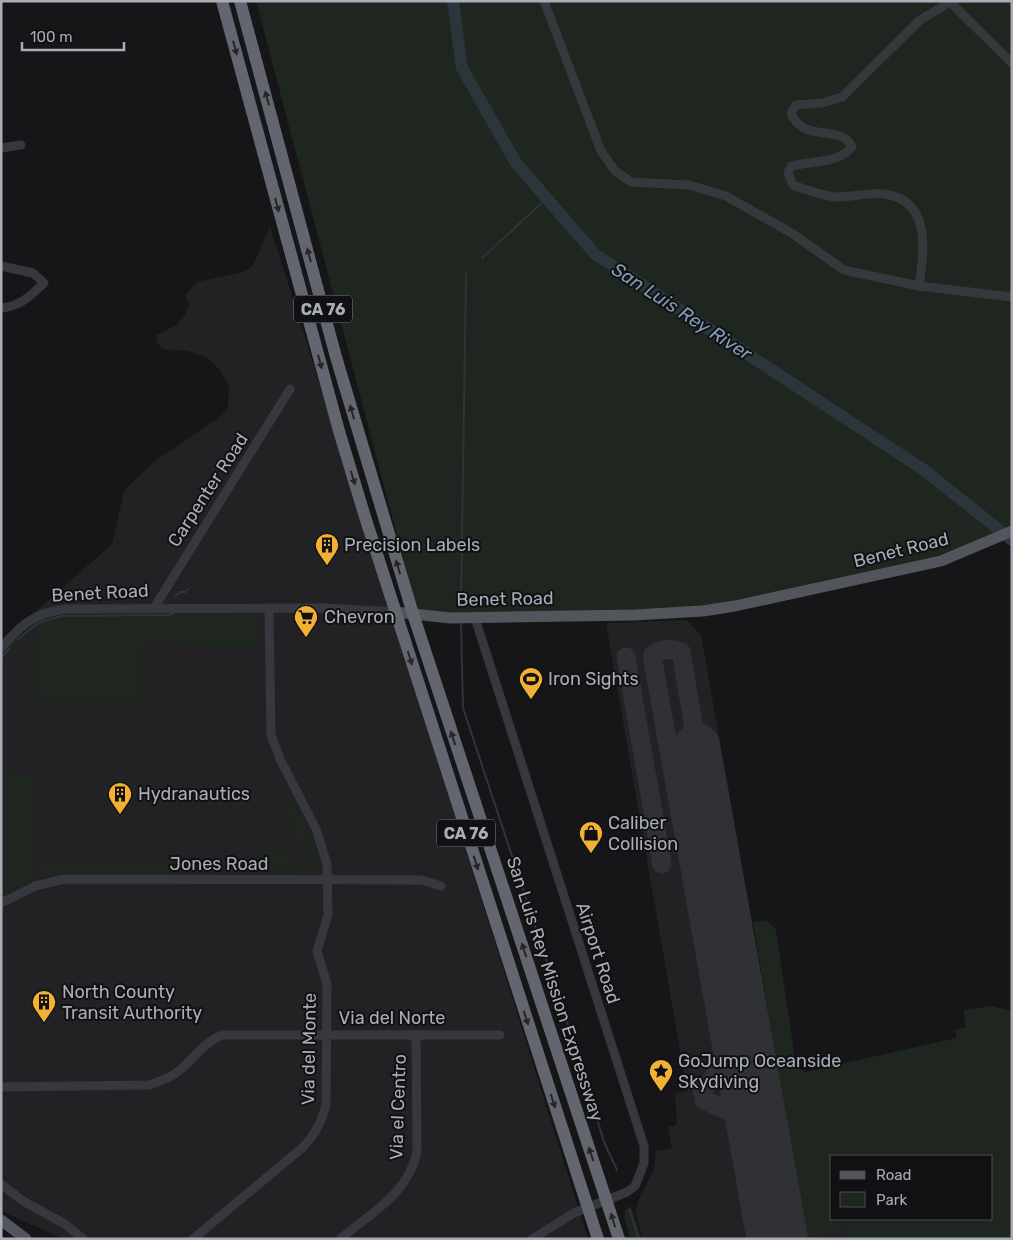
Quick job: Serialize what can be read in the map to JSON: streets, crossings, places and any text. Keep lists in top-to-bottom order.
{
  "streets": {
    "highway": ["CA 76", "San Luis Rey Mission Expressway"],
    "main road": ["Benet Road"],
    "street": [
      "Carpenter Road",
      "Jones Road",
      "Airport Road",
      "Via del Norte",
      "Via del Monte",
      "Via el Centro"
    ]
  },
  "crossings": [
    ["Carpenter Road", "Benet Road"],
    ["Benet Road", "Airport Road"],
    ["Benet Road", "San Luis Rey Mission Expressway"],
    ["Benet Road", "Via del Monte"],
    ["Jones Road", "Via del Monte"],
    ["Airport Road", "San Luis Rey Mission Expressway"],
    ["Via del Norte", "Via del Monte"],
    ["Via del Norte", "Via el Centro"]
  ],
  "water": ["San Luis Rey River"],
  "places": {
    "building": ["Precision Labels", "Hydranautics", "North County Transit Authority"],
    "supermarket": ["Chevron"],
    "sports": ["Iron Sights"],
    "shop": ["Caliber Collision"],
    "place": ["GoJump Oceanside Skydiving"]
  },
  "legend": ["Road", "Park"],
  "scale_bar": "100 m"
}
